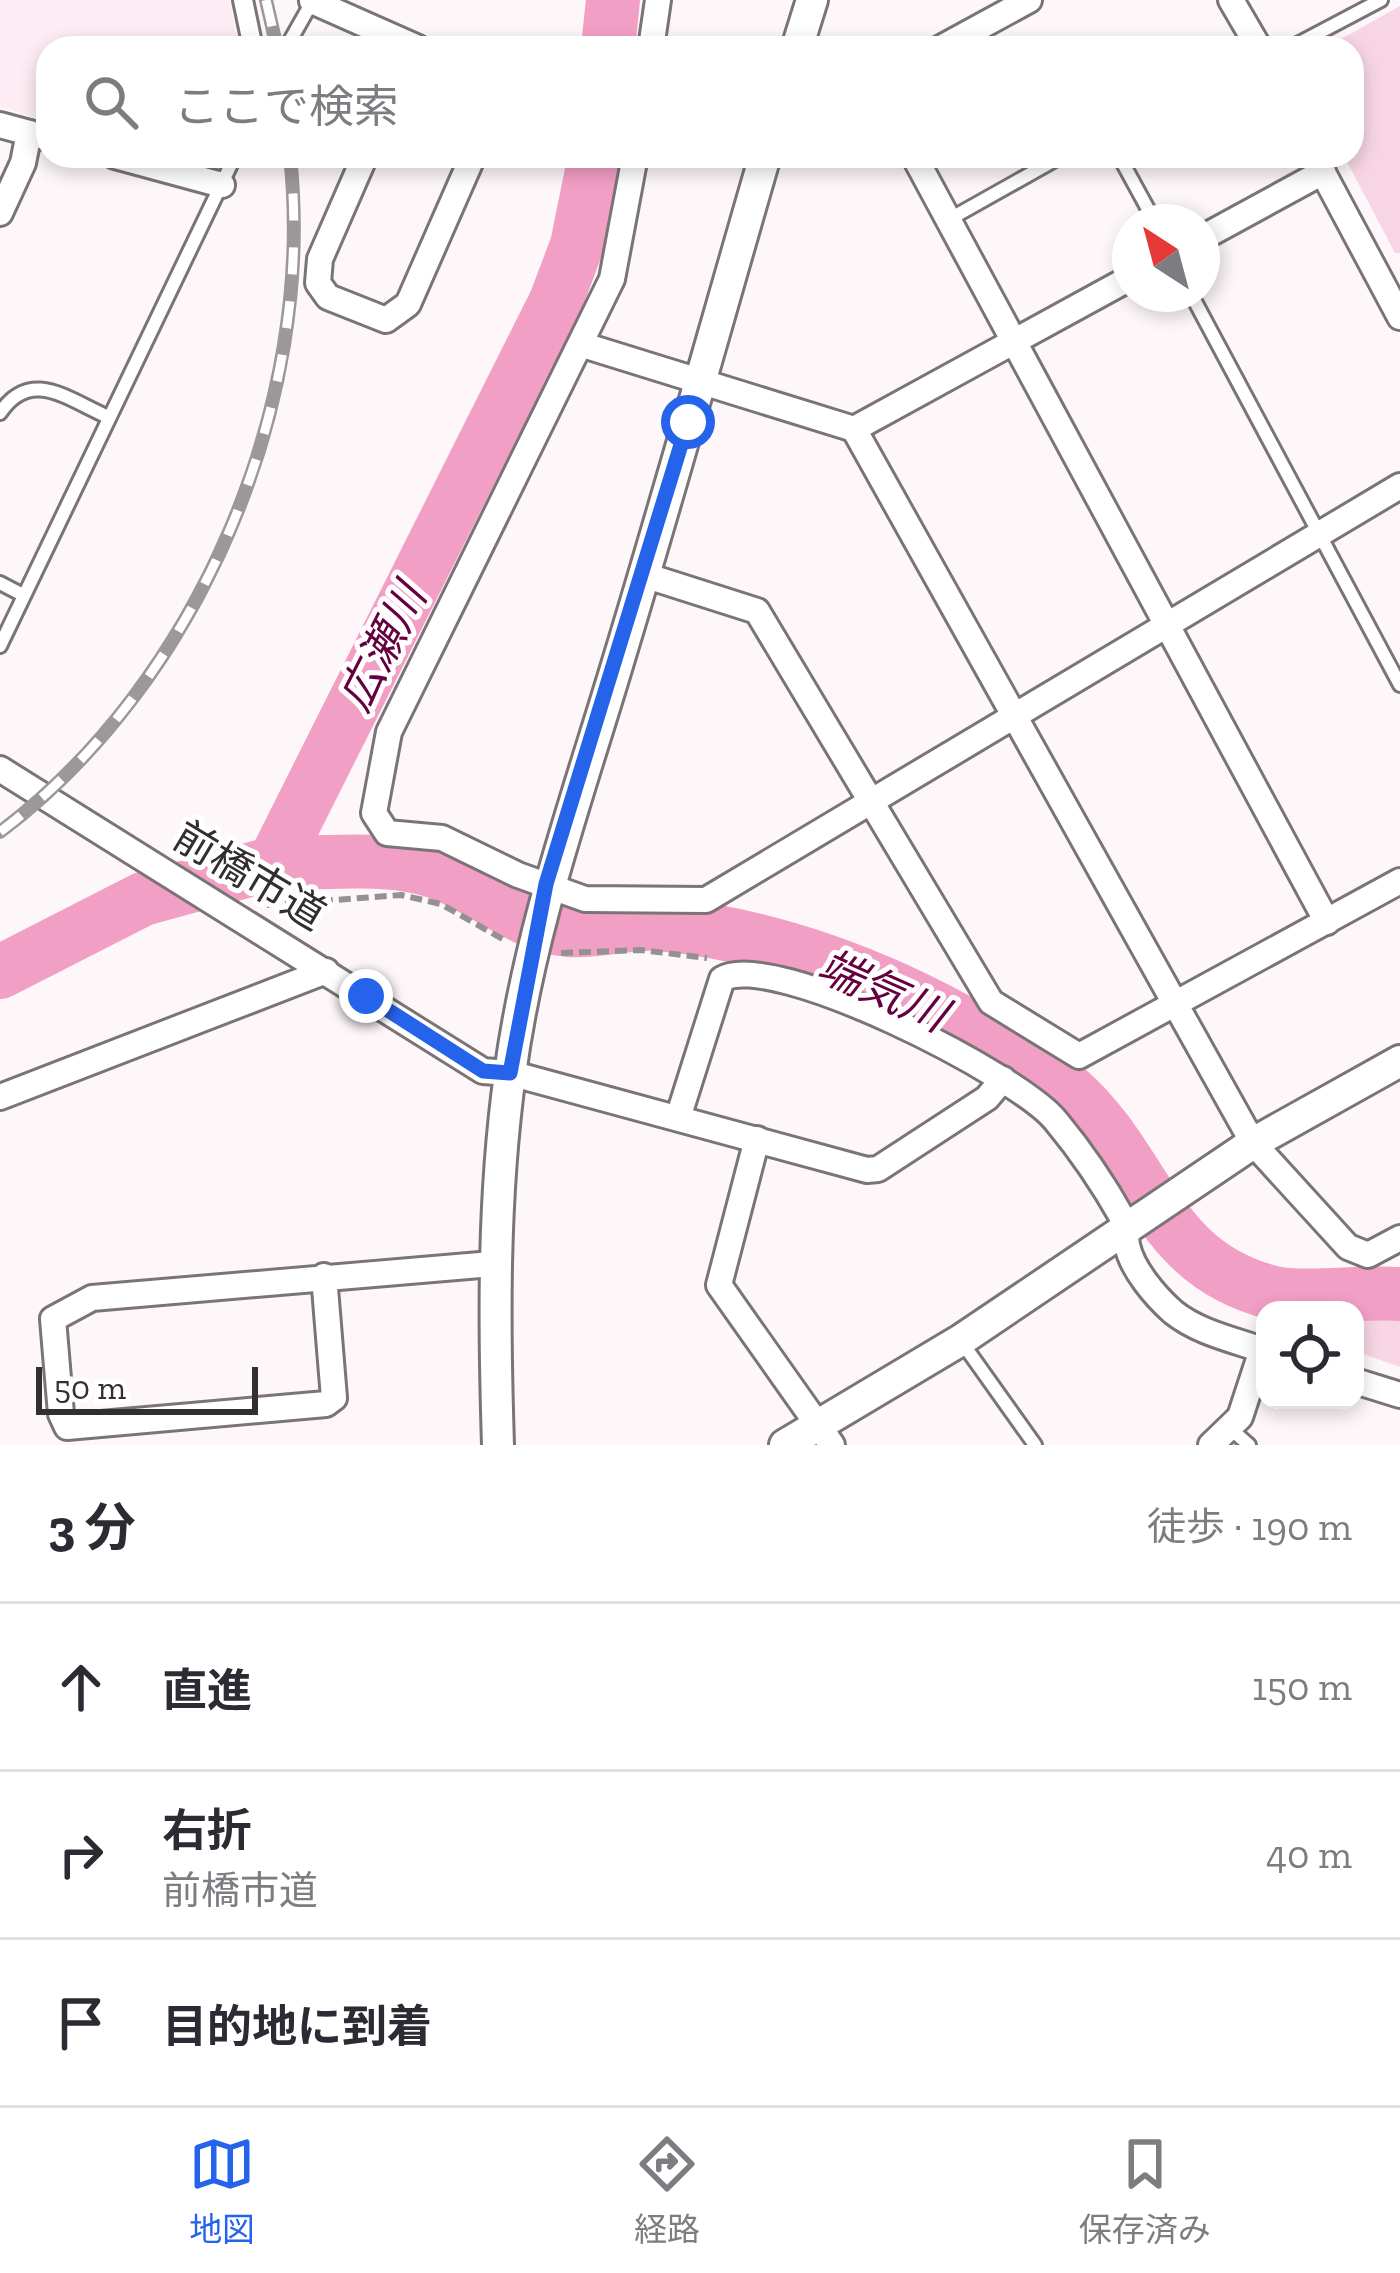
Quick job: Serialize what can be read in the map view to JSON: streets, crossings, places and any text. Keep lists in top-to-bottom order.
{
  "streets": {
    "street": ["前橋市道"]
  },
  "water": ["広瀬川", "端気川"],
  "scale_bar": "50 m",
  "north": "top left",
  "page": {
    "search": "ここで検索",
    "scale": "50 m",
    "heading": ["3 分", "徒歩 · 190 m"],
    "list": [
      ["直進", "150 m"],
      ["右折", "前橋市道", "40 m"],
      "目的地に到着"
    ],
    "nav": ["地図", "経路", "保存済み"]
  }
}
